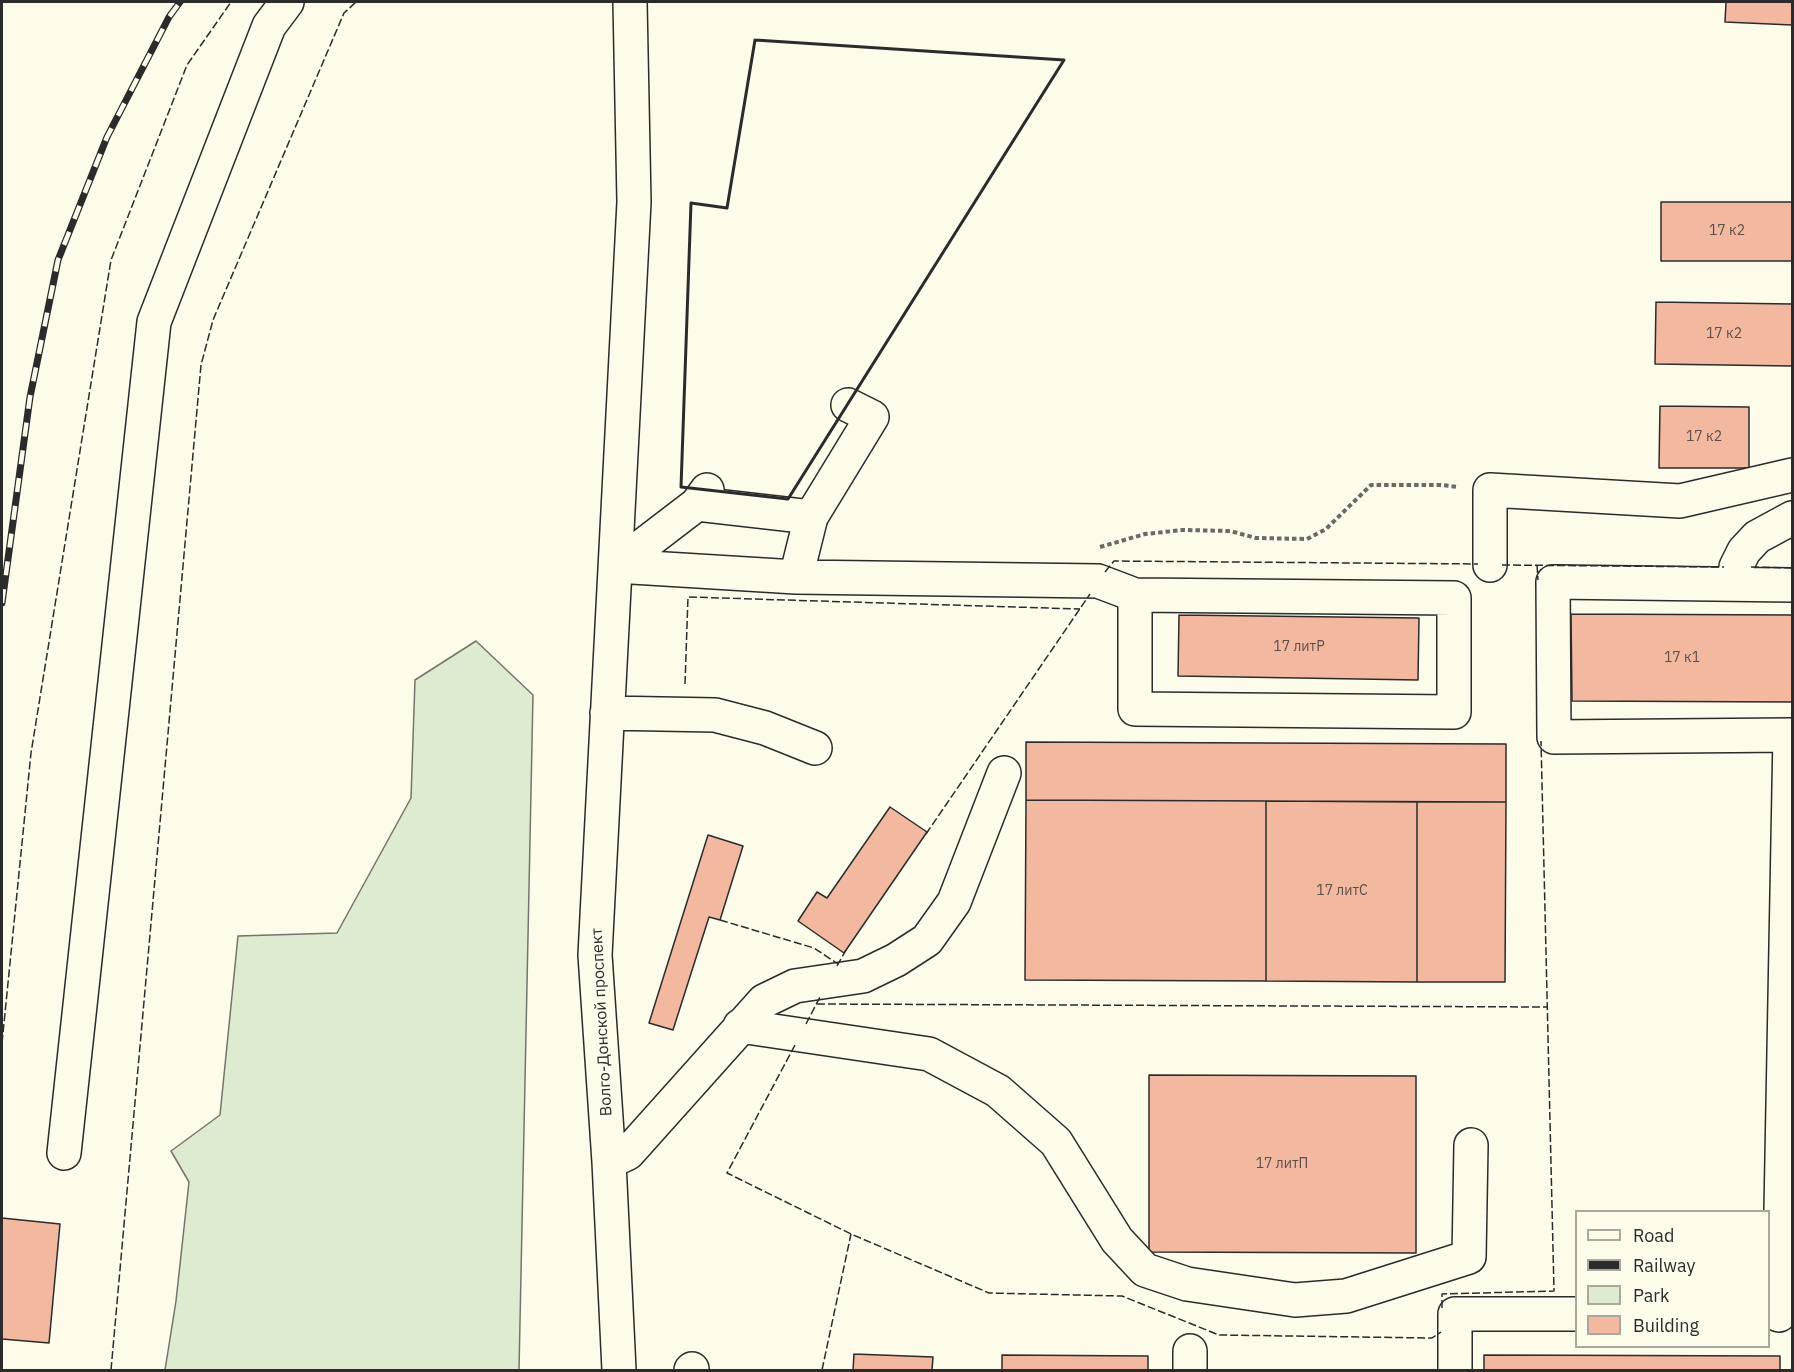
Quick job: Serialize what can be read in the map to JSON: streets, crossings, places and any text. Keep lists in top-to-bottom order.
{
  "streets": {
    "street": ["Волго-Донской проспект"]
  },
  "house_numbers": [
    "17 к2",
    "17 к2",
    "17 к2",
    "17 литР",
    "17 к1",
    "17 литС",
    "17 литП"
  ],
  "legend": [
    "Road",
    "Railway",
    "Park",
    "Building"
  ]
}
